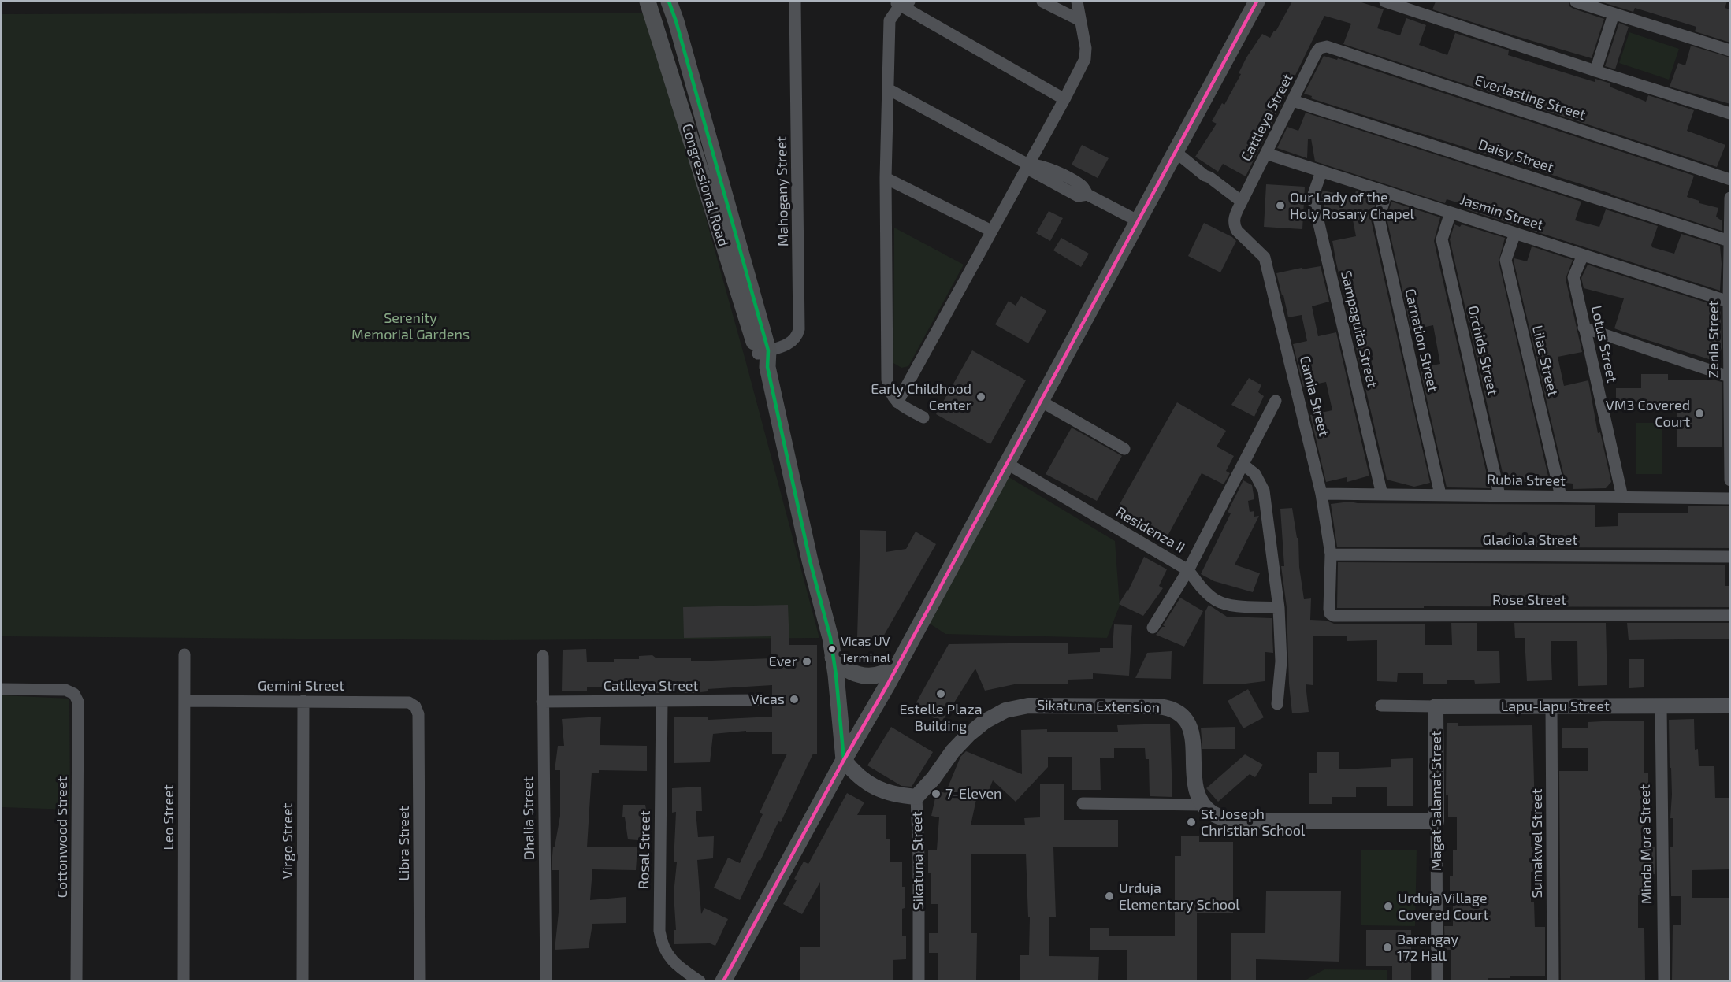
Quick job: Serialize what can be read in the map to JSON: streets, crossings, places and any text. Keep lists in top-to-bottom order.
{
  "streets": {
    "main road": ["Congressional Road"],
    "street": [
      "Everlasting Street",
      "Cattleya Street",
      "Daisy Street",
      "Mahogany Street",
      "Jasmin Street",
      "Sampaguita Street",
      "Zenia Street",
      "Carnation Street",
      "Lotus Street",
      "Orchids Street",
      "Lilac Street",
      "Camia Street",
      "Rubia Street",
      "Residenza II",
      "Gladiola Street",
      "Rose Street",
      "Gemini Street",
      "Catlleya Street",
      "Sikatuna Extension",
      "Lapu-lapu Street",
      "Magat Salamat Street",
      "Leo Street",
      "Dhalia Street",
      "Cottonwood Street",
      "Virgo Street",
      "Libra Street",
      "Sumakwel Street",
      "Minda Mora Street",
      "Rosal Street",
      "Sikatuna Street"
    ]
  },
  "crossings": [
    ["Everlasting Street", "Cattleya Street"],
    ["Cattleya Street", "Daisy Street"],
    ["Cattleya Street", "Jasmin Street"],
    ["Cattleya Street", "Camia Street"],
    ["Daisy Street", "Zenia Street"],
    ["Congressional Road", "Mahogany Street"],
    ["Congressional Road", "Sikatuna Street"],
    ["Jasmin Street", "Sampaguita Street"],
    ["Jasmin Street", "Zenia Street"],
    ["Jasmin Street", "Carnation Street"],
    ["Jasmin Street", "Lotus Street"],
    ["Jasmin Street", "Orchids Street"],
    ["Jasmin Street", "Lilac Street"],
    ["Sampaguita Street", "Rubia Street"],
    ["Carnation Street", "Rubia Street"],
    ["Lotus Street", "Rubia Street"],
    ["Orchids Street", "Rubia Street"],
    ["Lilac Street", "Rubia Street"],
    ["Camia Street", "Rubia Street"],
    ["Camia Street", "Gladiola Street"],
    ["Camia Street", "Rose Street"],
    ["Gemini Street", "Leo Street"],
    ["Gemini Street", "Virgo Street"],
    ["Gemini Street", "Libra Street"],
    ["Catlleya Street", "Dhalia Street"],
    ["Catlleya Street", "Rosal Street"],
    ["Sikatuna Extension", "Sikatuna Street"],
    ["Lapu-lapu Street", "Magat Salamat Street"],
    ["Lapu-lapu Street", "Sumakwel Street"],
    ["Lapu-lapu Street", "Minda Mora Street"]
  ],
  "parks": ["Serenity Memorial Gardens"],
  "places": [
    "Our Lady of the Holy Rosary Chapel",
    "Early Childhood Center",
    "VM3 Covered Court",
    "Vicas UV Terminal",
    "Ever",
    "Estelle Plaza Building",
    "Vicas",
    "7-Eleven",
    "St. Joseph Christian School",
    "Urduja Elementary School",
    "Urduja Village Covered Court",
    "Barangay 172 Hall"
  ]
}
